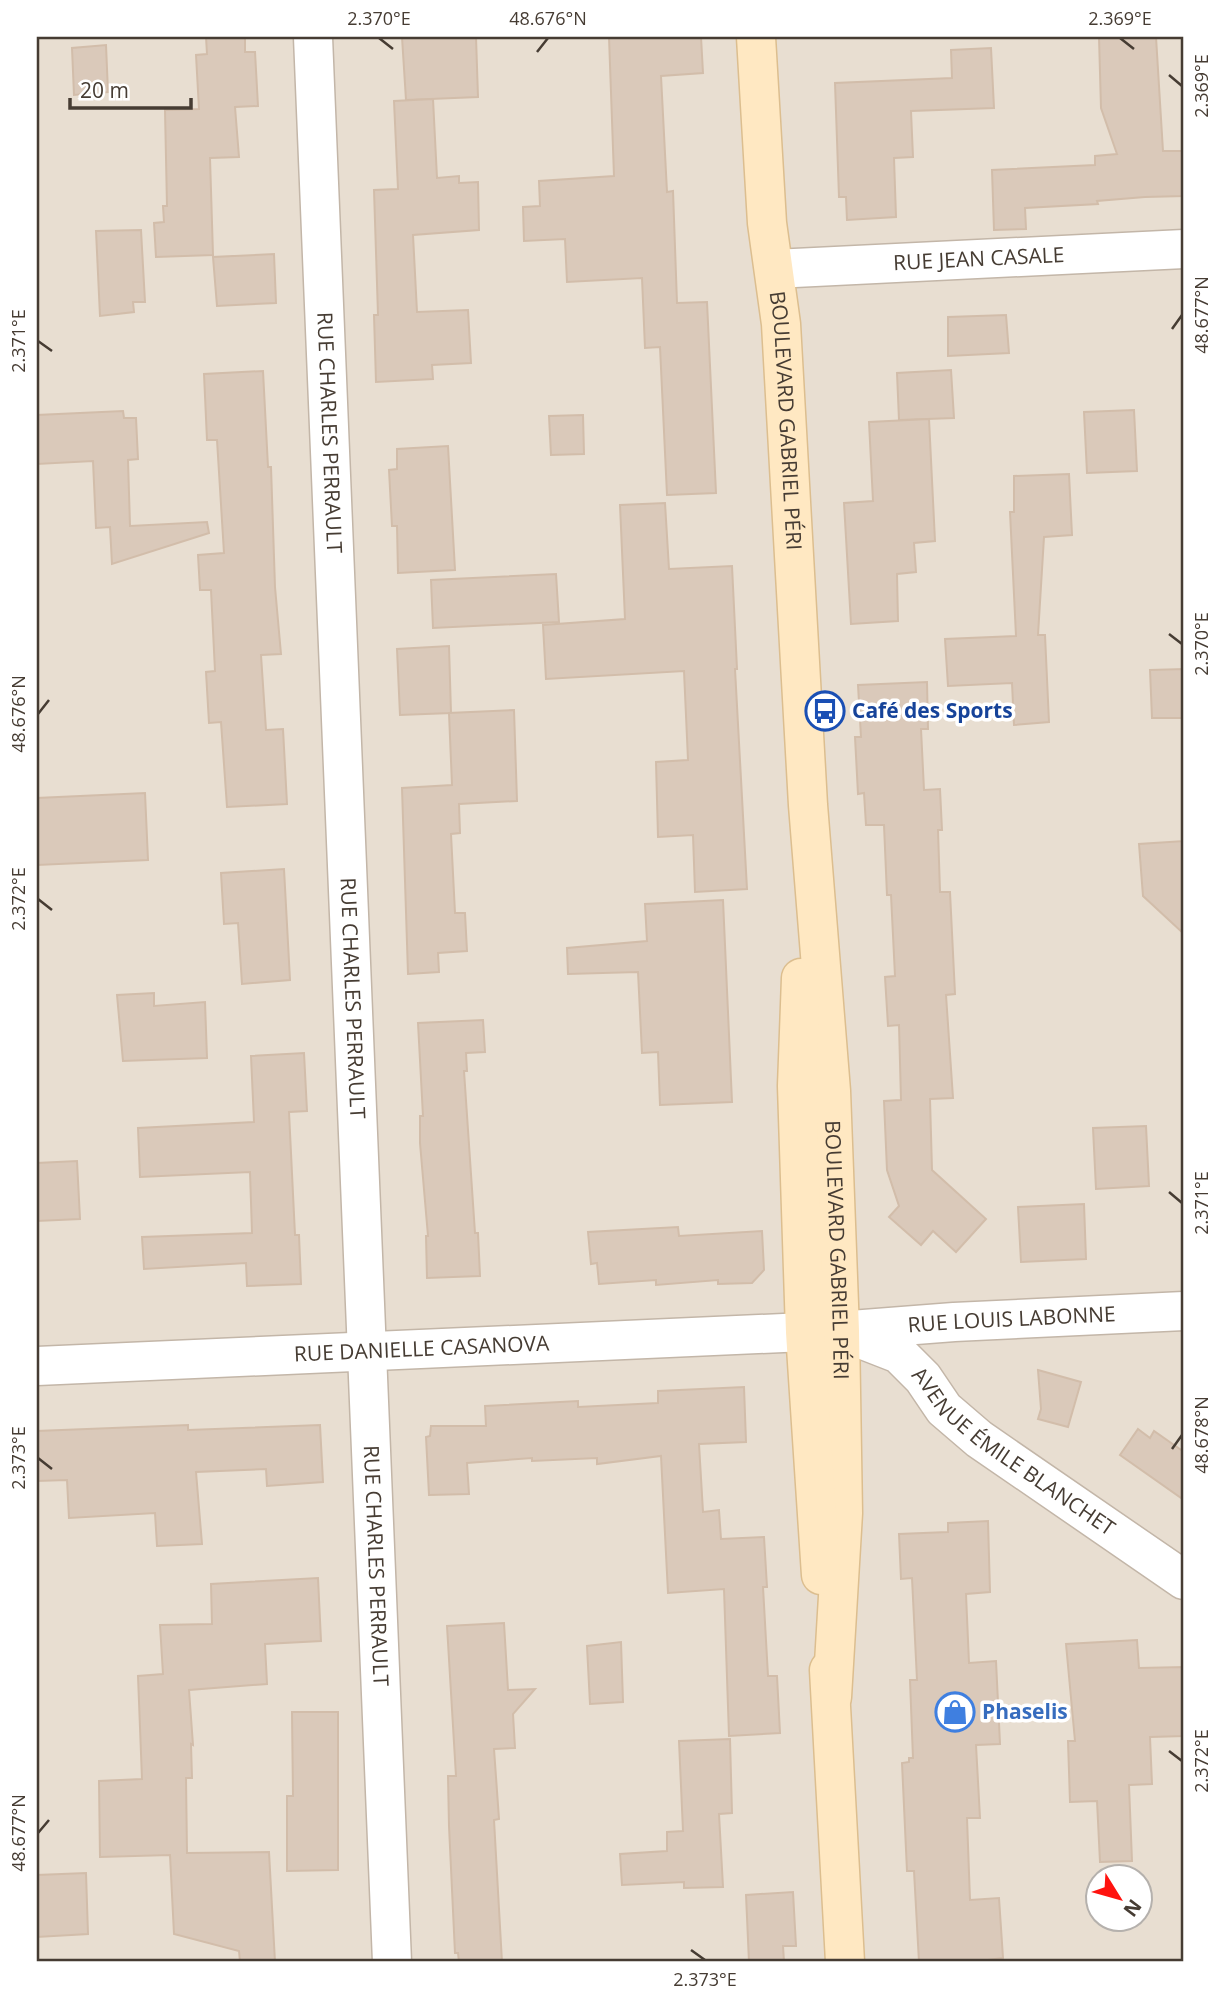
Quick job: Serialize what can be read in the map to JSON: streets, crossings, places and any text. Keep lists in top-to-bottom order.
{
  "streets": {
    "main road": ["BOULEVARD GABRIEL PÉRI"],
    "street": [
      "RUE JEAN CASALE",
      "RUE CHARLES PERRAULT",
      "RUE LOUIS LABONNE",
      "RUE DANIELLE CASANOVA",
      "AVENUE ÉMILE BLANCHET"
    ]
  },
  "crossings": [
    ["RUE JEAN CASALE", "BOULEVARD GABRIEL PÉRI"],
    ["BOULEVARD GABRIEL PÉRI", "RUE LOUIS LABONNE"],
    ["BOULEVARD GABRIEL PÉRI", "RUE DANIELLE CASANOVA"],
    ["BOULEVARD GABRIEL PÉRI", "AVENUE ÉMILE BLANCHET"],
    ["RUE CHARLES PERRAULT", "RUE DANIELLE CASANOVA"],
    ["RUE LOUIS LABONNE", "RUE DANIELLE CASANOVA"],
    ["RUE LOUIS LABONNE", "AVENUE ÉMILE BLANCHET"],
    ["RUE DANIELLE CASANOVA", "AVENUE ÉMILE BLANCHET"]
  ],
  "places": {
    "bus stop": ["Café des Sports"],
    "shop": ["Phaselis"]
  },
  "scale_bar": "20 m",
  "north": "bottom right",
  "coordinates": [
    "2.370°E",
    "48.676°N",
    "2.369°E",
    "48.677°N",
    "2.371°E",
    "2.372°E",
    "48.678°N",
    "2.373°E"
  ]
}
